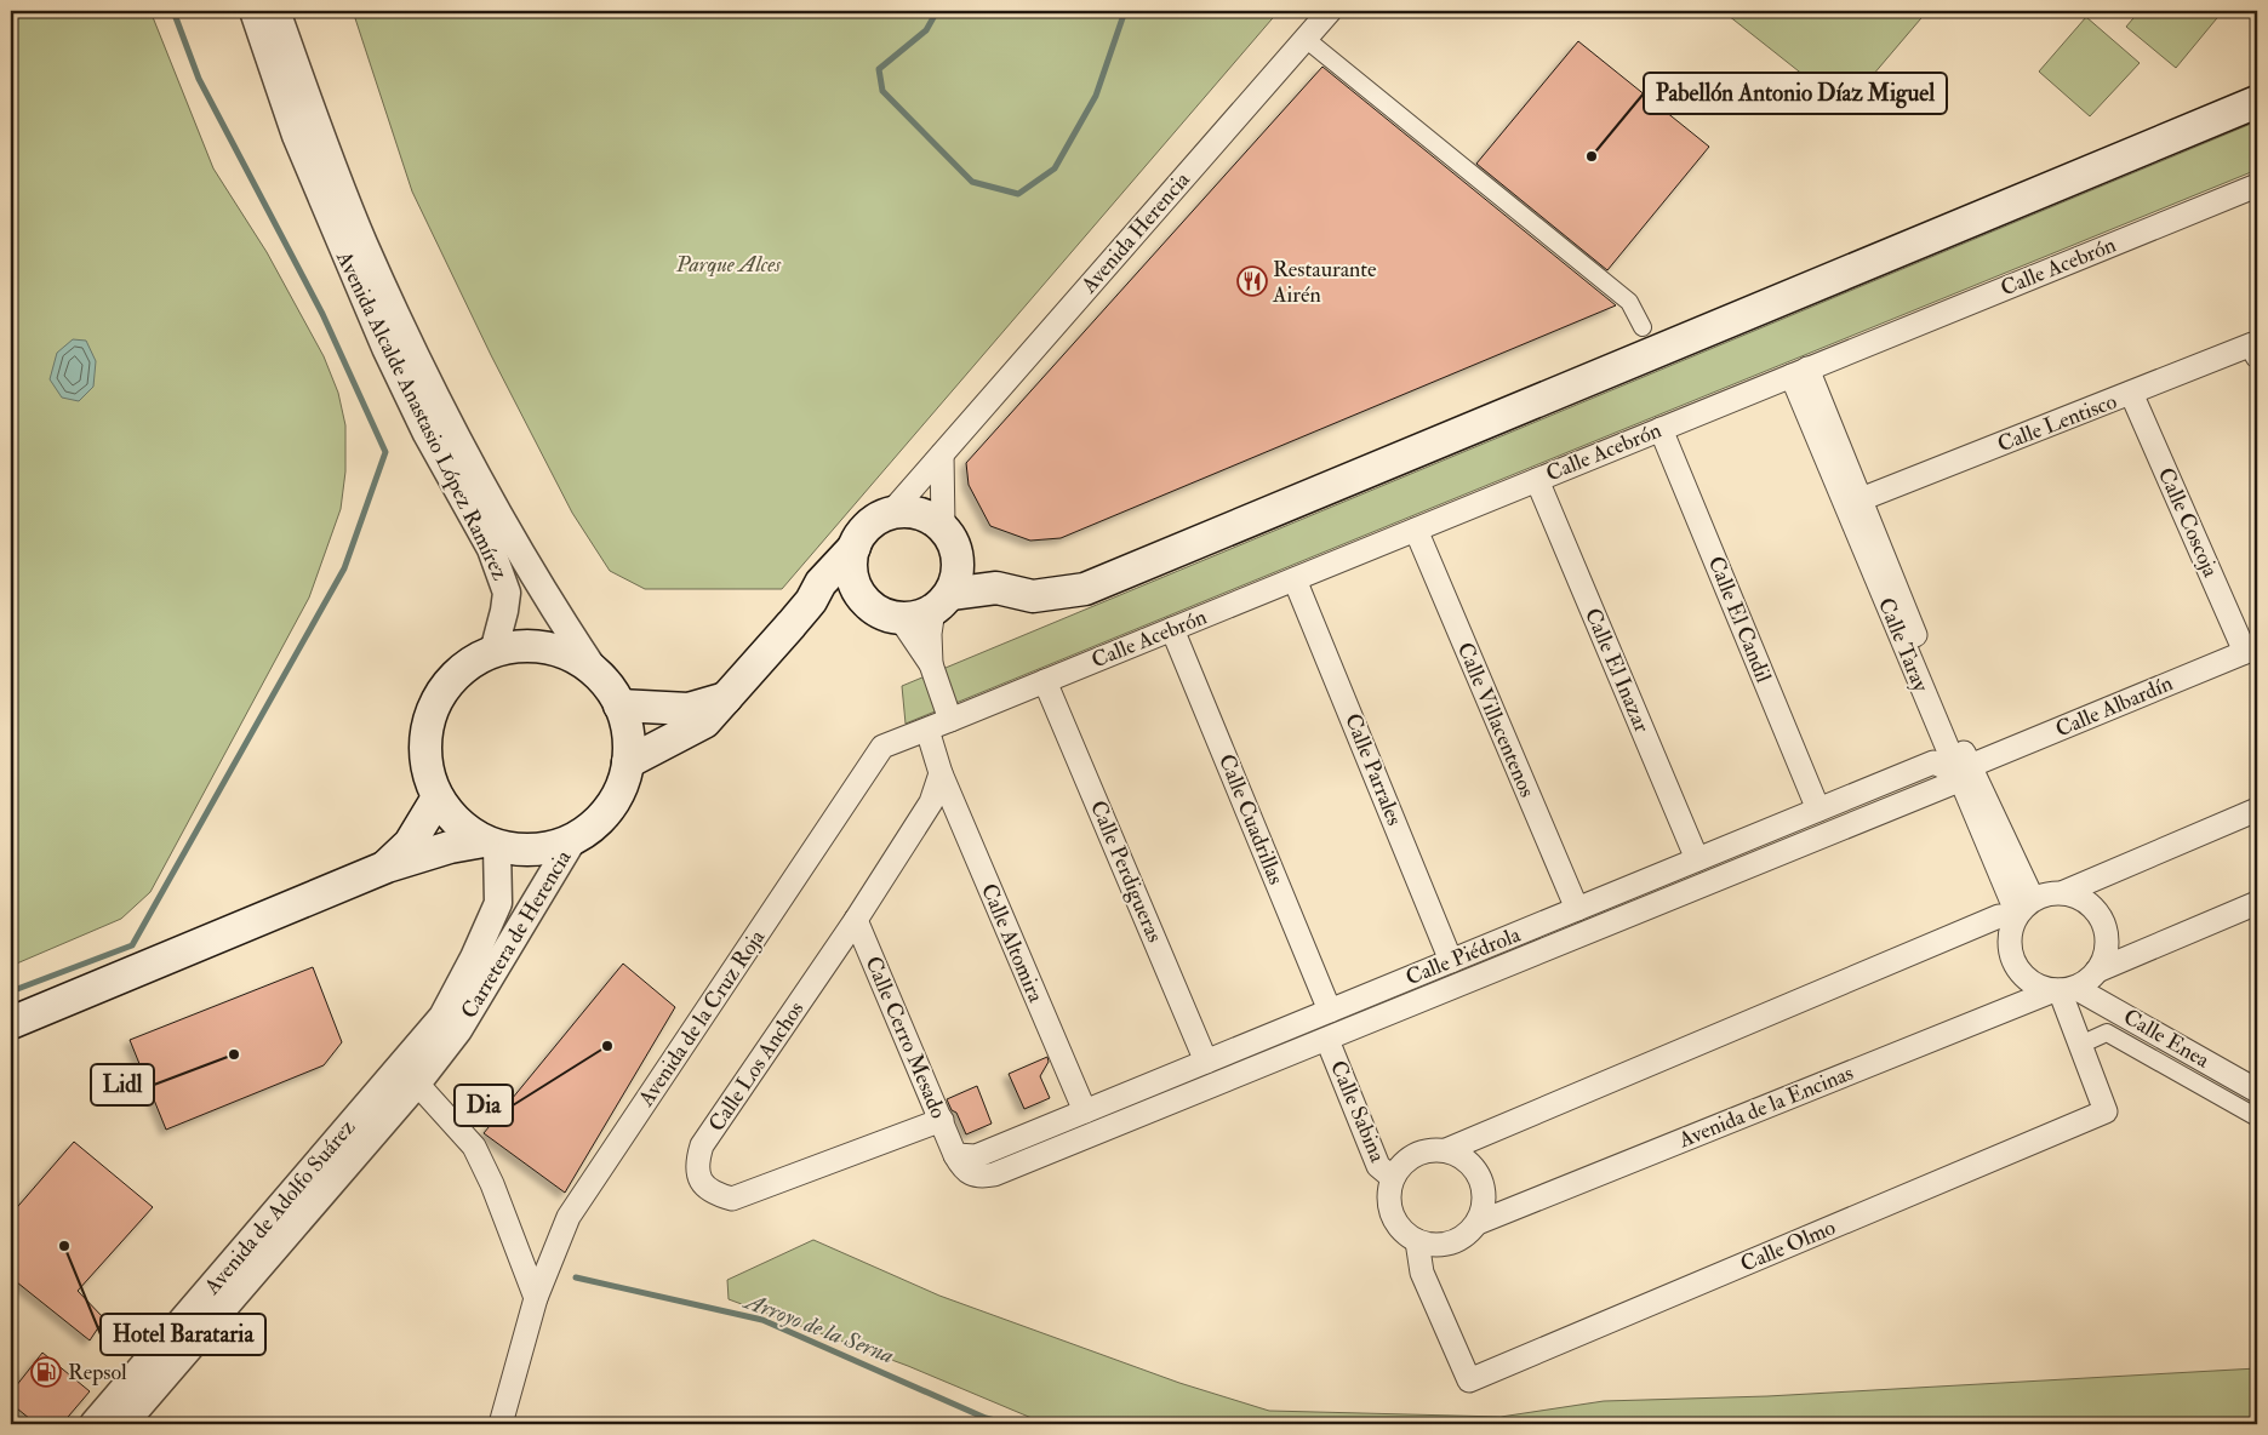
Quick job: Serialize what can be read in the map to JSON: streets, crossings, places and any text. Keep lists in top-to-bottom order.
{
  "streets": {
    "street": [
      "Avenida Herencia",
      "Calle Acebrón",
      "Avenida Alcalde Anastasio López Ramírez",
      "Calle Lentisco",
      "Calle Coscoja",
      "Calle El Candil",
      "Calle Taray",
      "Calle El Inazar",
      "Calle Albardín",
      "Calle Villacentenos",
      "Calle Parrales",
      "Calle Cuadrillas",
      "Calle Perdigueras",
      "Carretera de Herencia",
      "Calle Altomira",
      "Calle Piédrola",
      "Avenida de la Cruz Roja",
      "Calle Cerro Mesado",
      "Calle Enea",
      "Calle Los Anchos",
      "Avenida de la Encinas",
      "Calle Sabina",
      "Avenida de Adolfo Suárez",
      "Calle Olmo"
    ]
  },
  "crossings": [
    ["Calle Acebrón", "Calle El Candil"],
    ["Calle Acebrón", "Calle Taray"],
    ["Calle Acebrón", "Calle El Inazar"],
    ["Calle Acebrón", "Calle Villacentenos"],
    ["Calle Acebrón", "Calle Parrales"],
    ["Calle Acebrón", "Calle Cuadrillas"],
    ["Calle Acebrón", "Calle Perdigueras"],
    ["Calle Acebrón", "Avenida de la Cruz Roja"],
    ["Avenida Alcalde Anastasio López Ramírez", "Carretera de Herencia"],
    ["Calle Lentisco", "Calle Coscoja"],
    ["Calle Lentisco", "Calle Taray"],
    ["Calle Coscoja", "Calle Albardín"],
    ["Calle El Candil", "Calle Piédrola"],
    ["Calle Taray", "Calle Albardín"],
    ["Calle Taray", "Calle Piédrola"],
    ["Calle Taray", "Calle Enea"],
    ["Calle Taray", "Avenida de la Encinas"],
    ["Calle El Inazar", "Calle Piédrola"],
    ["Calle Albardín", "Calle Piédrola"],
    ["Calle Albardín", "Calle Cerro Mesado"],
    ["Calle Albardín", "Calle Sabina"],
    ["Calle Villacentenos", "Calle Piédrola"],
    ["Calle Parrales", "Calle Piédrola"],
    ["Calle Cuadrillas", "Calle Piédrola"],
    ["Calle Perdigueras", "Calle Piédrola"],
    ["Carretera de Herencia", "Avenida de Adolfo Suárez"],
    ["Calle Altomira", "Calle Piédrola"],
    ["Calle Altomira", "Calle Los Anchos"],
    ["Calle Piédrola", "Calle Cerro Mesado"],
    ["Calle Cerro Mesado", "Calle Los Anchos"],
    ["Calle Enea", "Avenida de la Encinas"],
    ["Avenida de la Encinas", "Calle Sabina"],
    ["Avenida de la Encinas", "Calle Olmo"],
    ["Calle Sabina", "Calle Olmo"]
  ],
  "water": ["Arroyo de la Serna"],
  "parks": ["Parque Alces"],
  "places": {
    "other": [
      "Pabellón Antonio Díaz Miguel",
      "Dia",
      "Lidl",
      "Hotel Barataria"
    ],
    "restaurant": ["Restaurante Airén"],
    "fuel station": ["Repsol"]
  }
}
